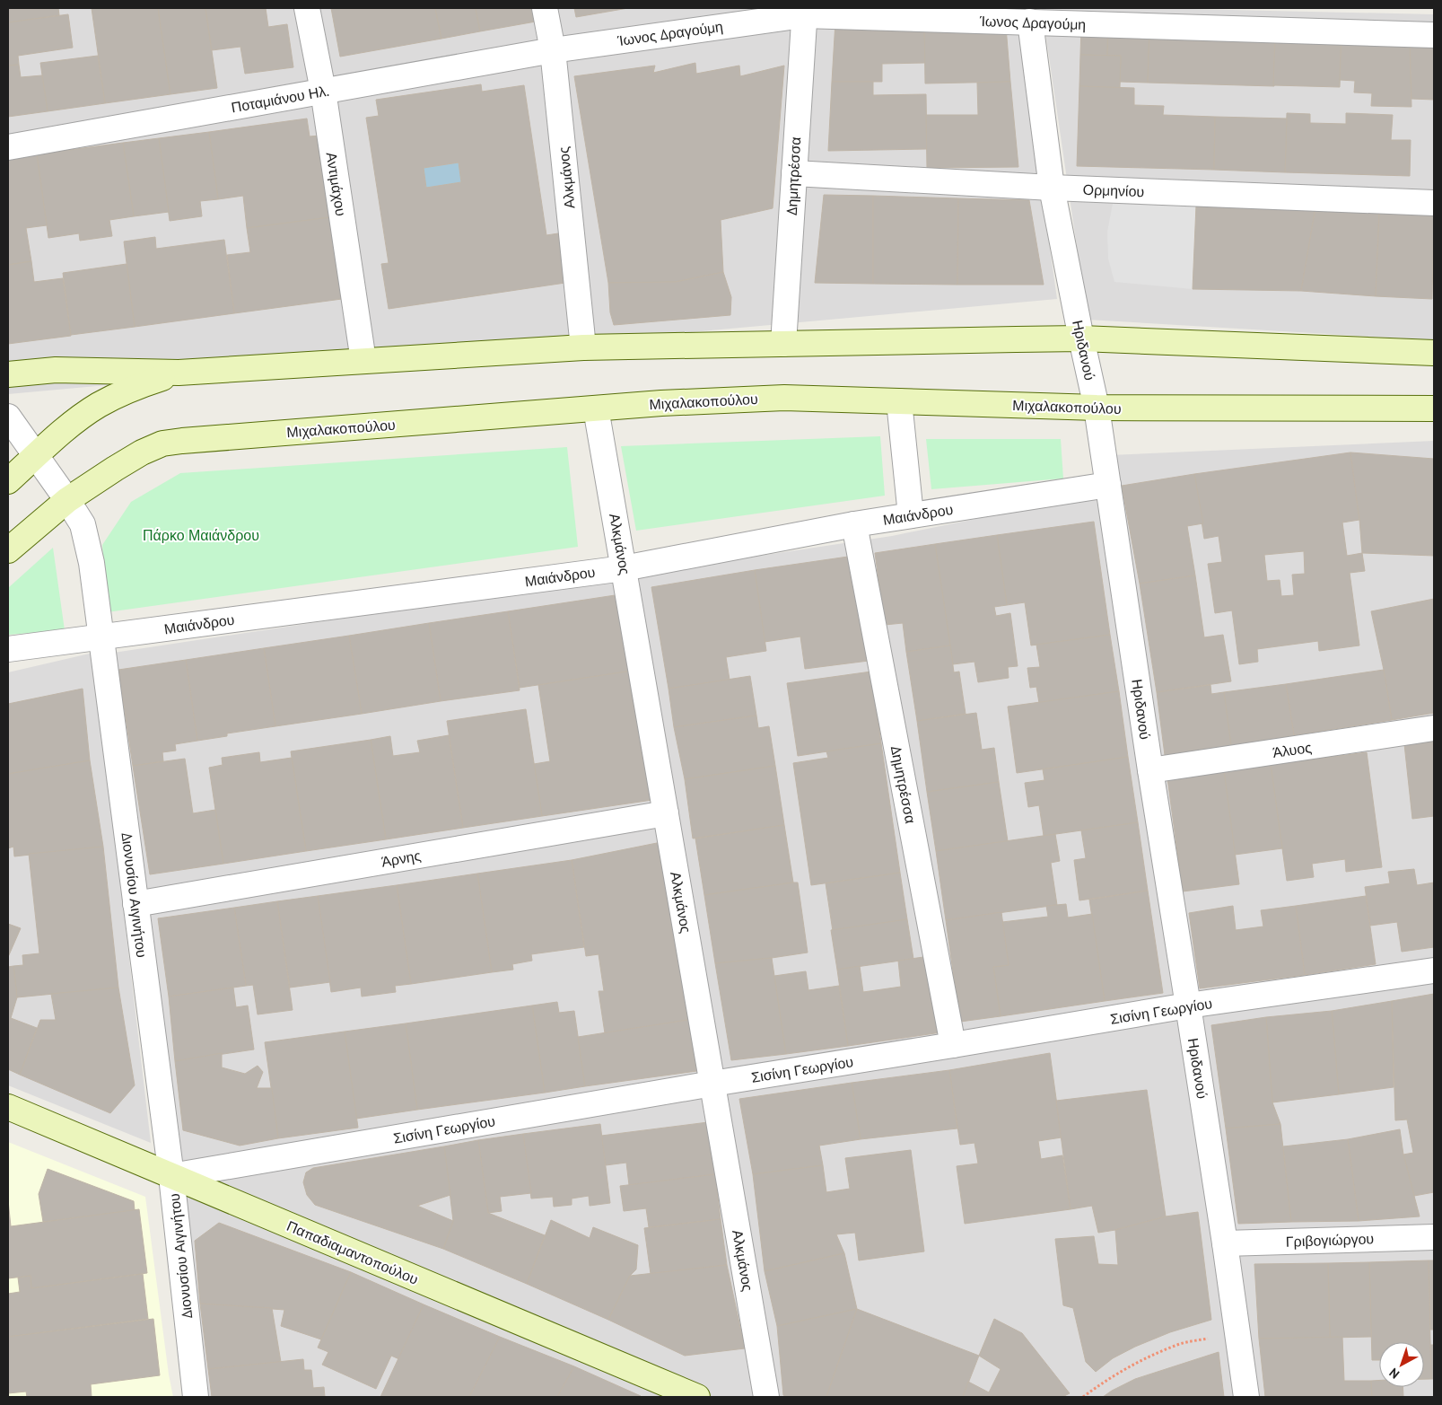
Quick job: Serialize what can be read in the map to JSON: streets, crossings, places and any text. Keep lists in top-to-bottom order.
{
  "streets": {
    "main road": ["Μιχαλακοπούλου", "Παπαδιαμαντοπούλου"],
    "street": [
      "Ίωνος Δραγούμη",
      "Ποταμιάνου Ηλ.",
      "Δημητρέσσα",
      "Αλκμάνος",
      "Αντιμάχου",
      "Ορμηνίου",
      "Ηριδανού",
      "Μαιάνδρου",
      "Άλυος",
      "Άρνης",
      "Διονυσίου Αιγινήτου",
      "Σισίνη Γεωργίου",
      "Γριβογιώργου"
    ]
  },
  "crossings": [
    ["Ίωνος Δραγούμη", "Ποταμιάνου Ηλ."],
    ["Ίωνος Δραγούμη", "Δημητρέσσα"],
    ["Ίωνος Δραγούμη", "Αλκμάνος"],
    ["Ίωνος Δραγούμη", "Ηριδανού"],
    ["Ποταμιάνου Ηλ.", "Αλκμάνος"],
    ["Ποταμιάνου Ηλ.", "Αντιμάχου"],
    ["Δημητρέσσα", "Ορμηνίου"],
    ["Δημητρέσσα", "Μαιάνδρου"],
    ["Δημητρέσσα", "Σισίνη Γεωργίου"],
    ["Αλκμάνος", "Μιχαλακοπούλου"],
    ["Αλκμάνος", "Μαιάνδρου"],
    ["Αλκμάνος", "Άρνης"],
    ["Αλκμάνος", "Σισίνη Γεωργίου"],
    ["Ορμηνίου", "Ηριδανού"],
    ["Ηριδανού", "Μιχαλακοπούλου"],
    ["Ηριδανού", "Μαιάνδρου"],
    ["Ηριδανού", "Άλυος"],
    ["Ηριδανού", "Σισίνη Γεωργίου"],
    ["Ηριδανού", "Γριβογιώργου"],
    ["Μιχαλακοπούλου", "Διονυσίου Αιγινήτου"],
    ["Μαιάνδρου", "Διονυσίου Αιγινήτου"],
    ["Άρνης", "Διονυσίου Αιγινήτου"],
    ["Διονυσίου Αιγινήτου", "Σισίνη Γεωργίου"],
    ["Διονυσίου Αιγινήτου", "Παπαδιαμαντοπούλου"],
    ["Σισίνη Γεωργίου", "Παπαδιαμαντοπούλου"]
  ],
  "parks": ["Πάρκο Μαιάνδρου"],
  "north": "bottom left"
}
